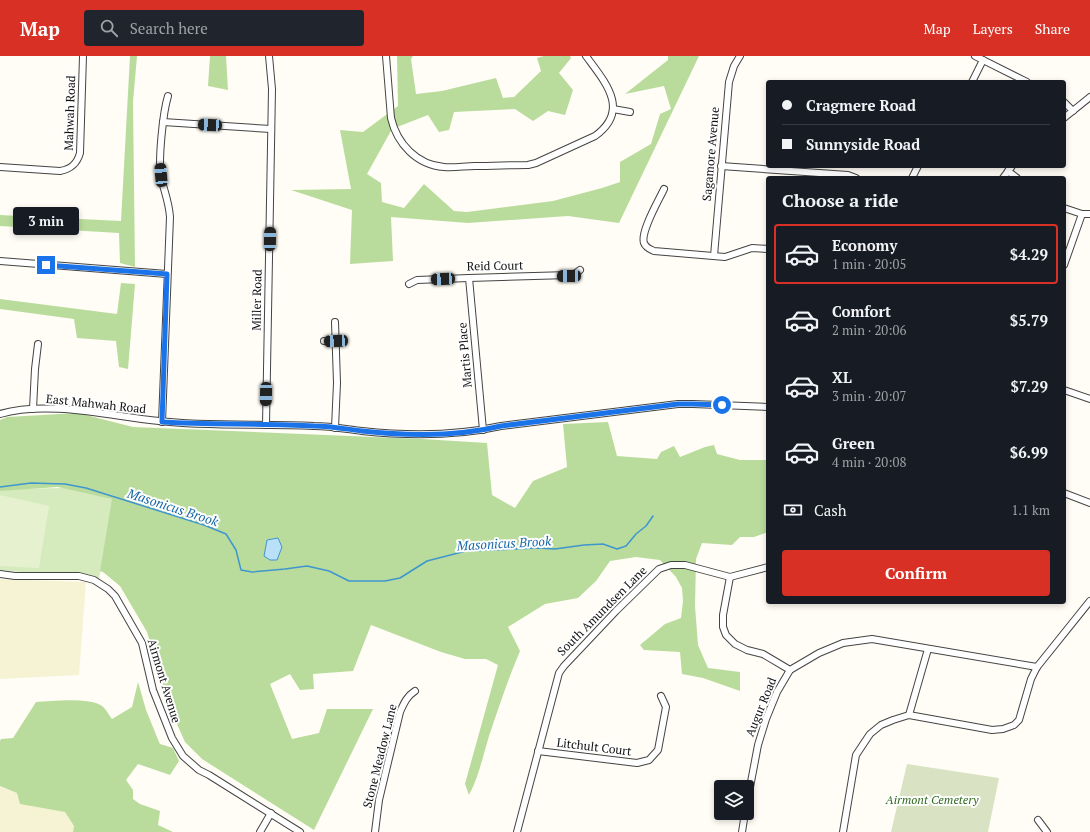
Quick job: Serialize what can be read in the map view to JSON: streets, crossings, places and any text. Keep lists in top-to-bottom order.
{
  "streets": {
    "street": [
      "Mahwah Road",
      "Sagamore Avenue",
      "Reid Court",
      "Miller Road",
      "Martis Place",
      "East Mahwah Road",
      "South Amundsen Lane",
      "Airmont Avenue",
      "Augur Road",
      "Litchult Court",
      "Stone Meadow Lane"
    ]
  },
  "crossings": [
    ["Reid Court", "Martis Place"],
    ["Miller Road", "East Mahwah Road"],
    ["Martis Place", "East Mahwah Road"],
    ["South Amundsen Lane", "Litchult Court"]
  ],
  "water": ["Masonicus Brook"],
  "parks": ["Airmont Cemetery"],
  "page": {
    "header": "Map",
    "search": "Search here",
    "nav": ["Map", "Layers", "Share"],
    "banner": ["Cragmere Road", "Sunnyside Road"],
    "heading": "Choose a ride",
    "bubble": "3 min",
    "list": [
      {
        "name": "Economy",
        "note": "1 min · 20:05",
        "value": "$4.29"
      },
      {
        "name": "Comfort",
        "note": "2 min · 20:06",
        "value": "$5.79"
      },
      {
        "name": "XL",
        "note": "3 min · 20:07",
        "value": "$7.29"
      },
      {
        "name": "Green",
        "note": "4 min · 20:08",
        "value": "$6.99"
      }
    ],
    "pay": ["Cash", "1.1 km"],
    "buttons": "Confirm"
  }
}
